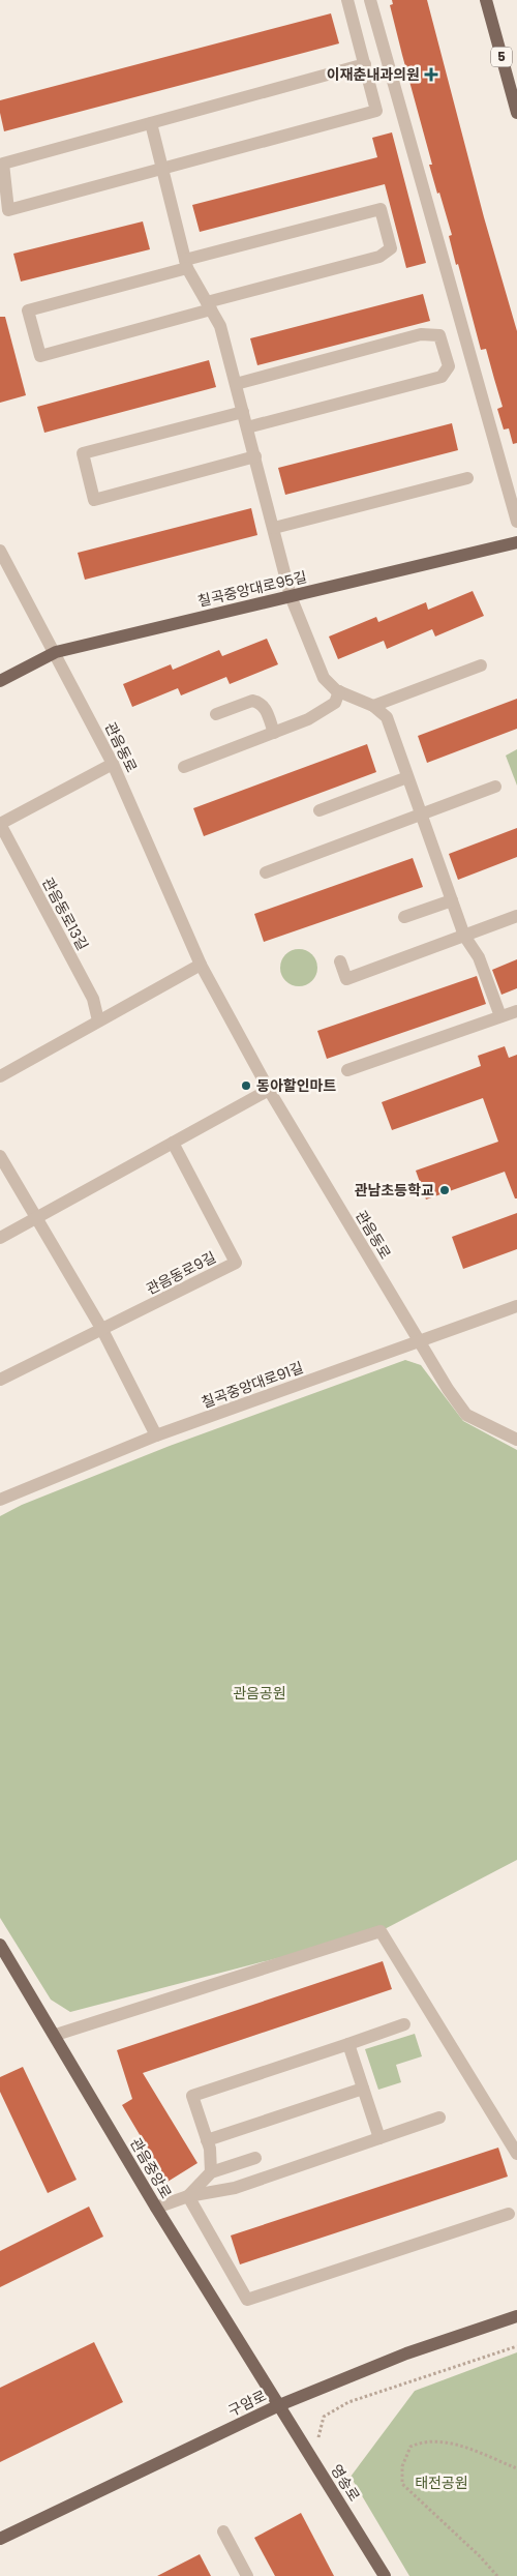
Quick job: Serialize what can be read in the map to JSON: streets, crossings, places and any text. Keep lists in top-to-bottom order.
{
  "streets": {
    "main road": [
      "5",
      "칠곡중앙대로95길",
      "관음중앙로",
      "구암로",
      "영송로"
    ],
    "street": [
      "관음동로",
      "관음동로13길",
      "관음동로9길",
      "칠곡중앙대로91길"
    ]
  },
  "crossings": [
    ["칠곡중앙대로95길", "관음동로"],
    ["관음동로", "관음동로13길"],
    ["관음동로", "칠곡중앙대로91길"],
    ["관음중앙로", "구암로"],
    ["관음중앙로", "영송로"],
    ["구암로", "영송로"]
  ],
  "parks": ["관음공원", "태전공원"],
  "places": {
    "health": ["이재춘내과의원"],
    "other": ["동아할인마트", "관남초등학교"]
  }
}
